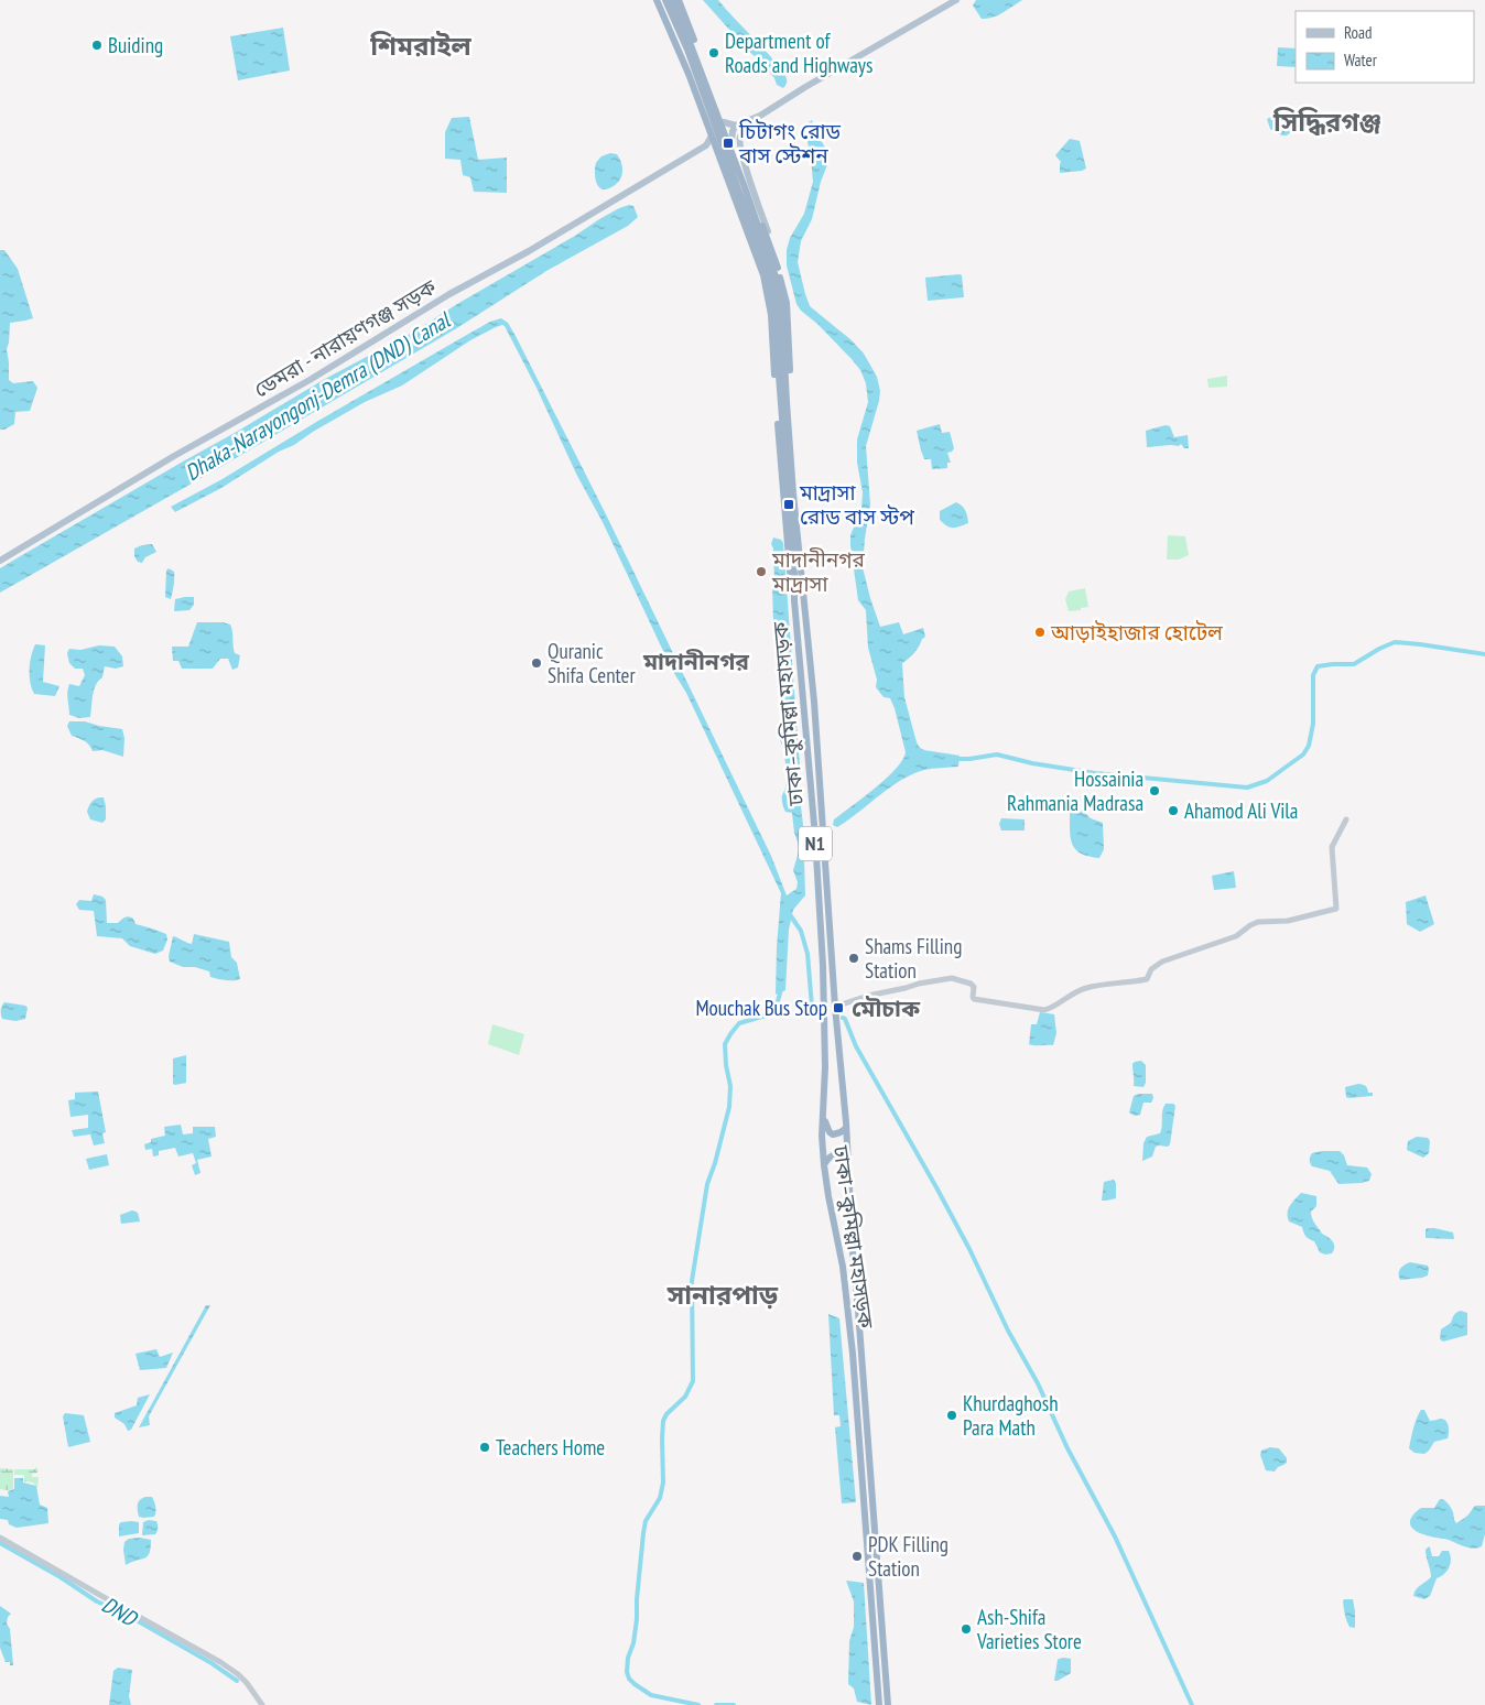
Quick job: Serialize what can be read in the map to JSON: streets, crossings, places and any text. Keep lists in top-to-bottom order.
{
  "streets": {
    "highway": ["ঢাকা–কুমিল্লা মহাসড়ক", "N1"],
    "main road": ["ডেমরা - নারায়ণগঞ্জ সড়ক"]
  },
  "districts": [
    "শিমরাইল",
    "সিদ্ধিরগঞ্জ",
    "মাদানীনগর",
    "মৌচাক",
    "সানারপাড়"
  ],
  "water": ["Dhaka-Narayongonj-Demra (DND) Canal", "DND"],
  "places": {
    "other": [
      "Buiding",
      "Department of Roads and Highways",
      "মাদানীনগর মাদ্রাসা",
      "আড়াইহাজার হোটেল",
      "Quranic Shifa Center",
      "Hossainia Rahmania Madrasa",
      "Ahamod Ali Vila",
      "Shams Filling Station",
      "Khurdaghosh Para Math",
      "Teachers Home",
      "PDK Filling Station",
      "Ash-Shifa Varieties Store"
    ],
    "transit": ["চিটাগং রোড বাস স্টেশন", "মাদ্রাসা রোড বাস স্টপ", "Mouchak Bus Stop"]
  },
  "legend": ["Road", "Water"]
}
